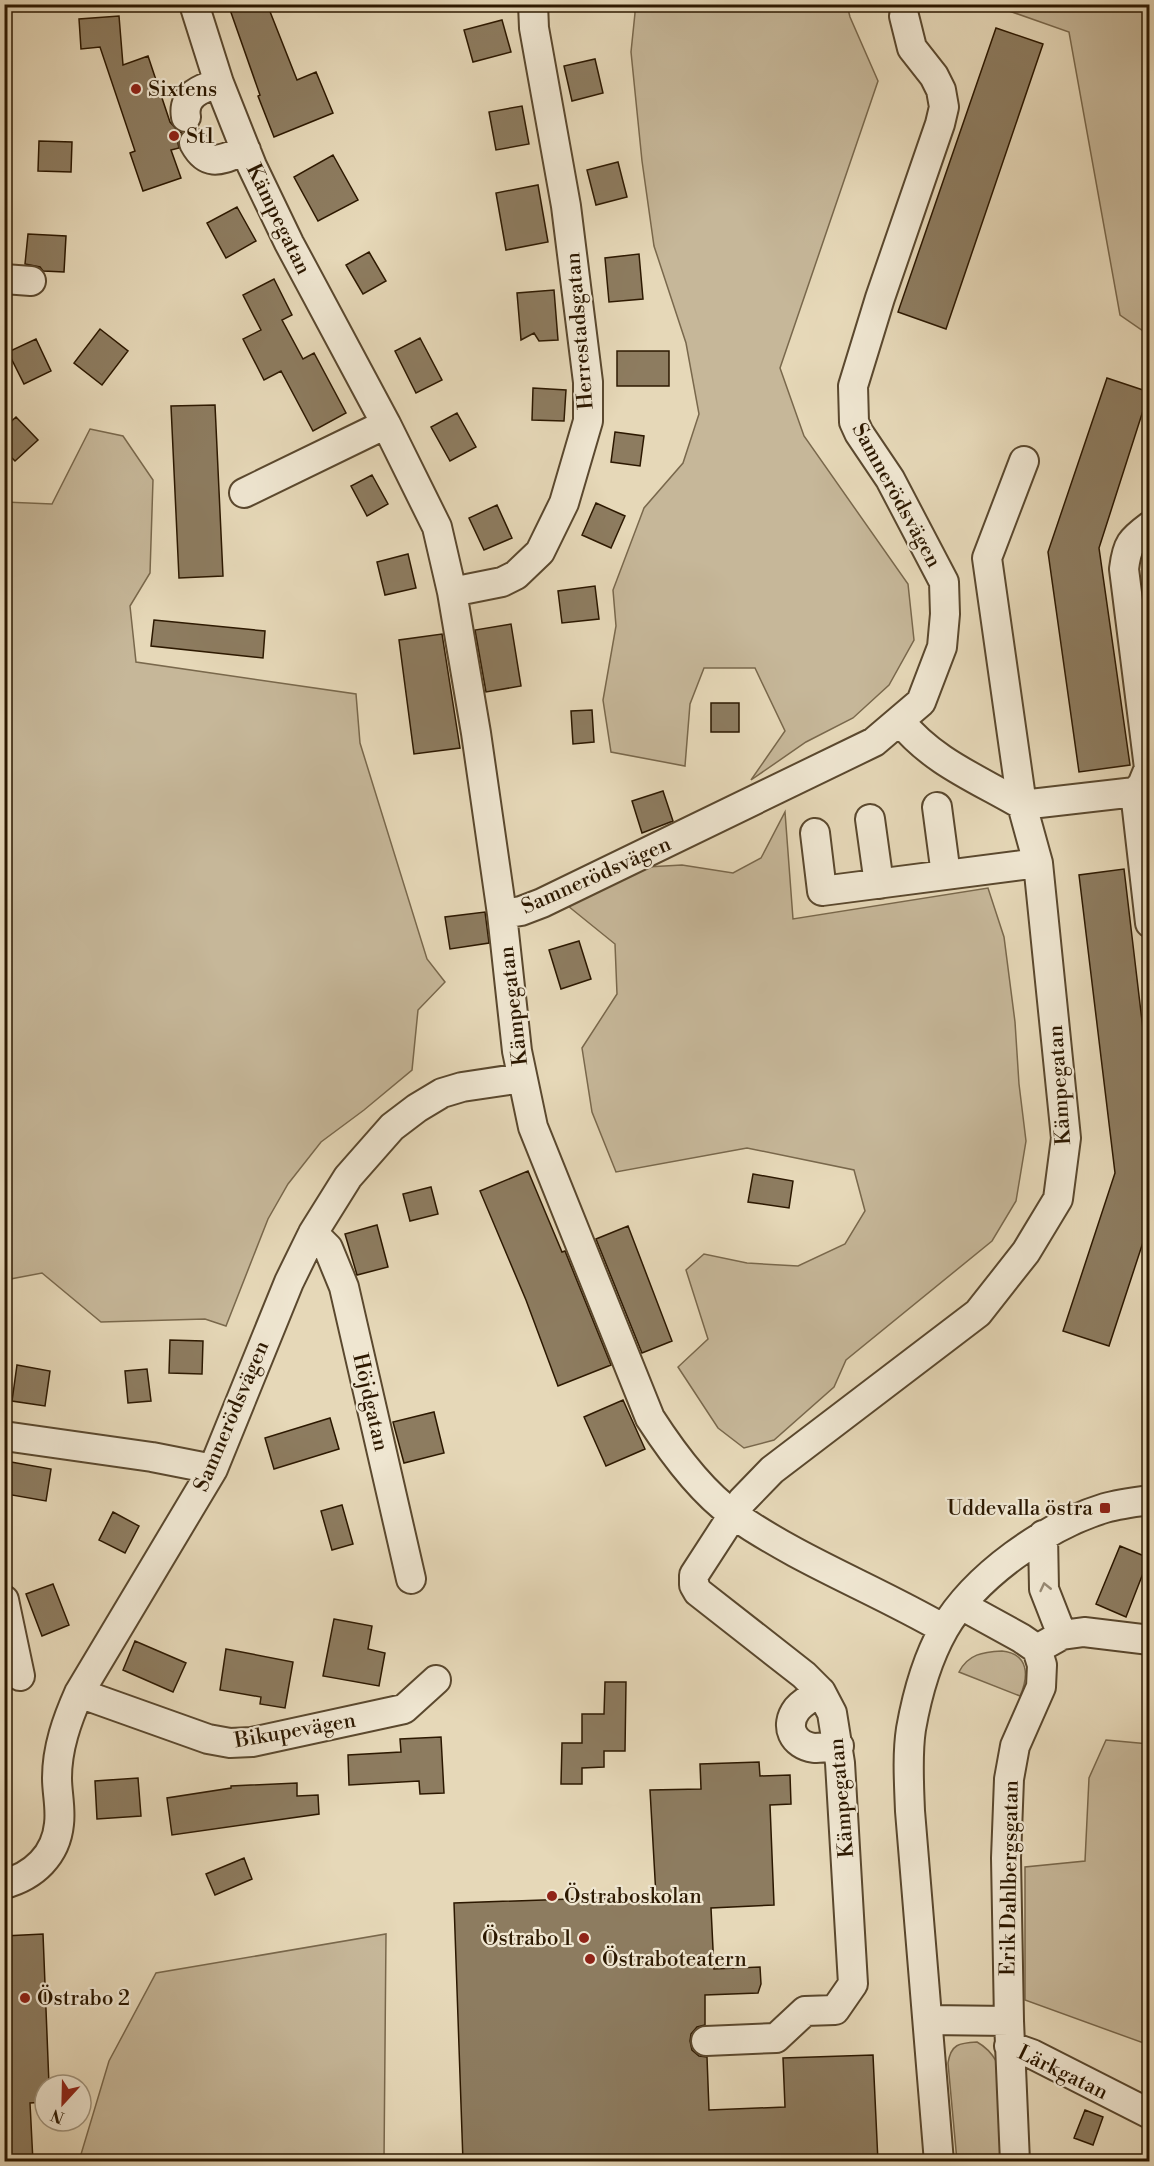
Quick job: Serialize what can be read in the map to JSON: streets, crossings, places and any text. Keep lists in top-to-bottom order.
{
  "streets": {
    "street": [
      "Kämpegatan",
      "Herrestadsgatan",
      "Samnerödsvägen",
      "Höjdgatan",
      "Bikupevägen",
      "Erik Dahlbergsgatan",
      "Lärkgatan"
    ]
  },
  "crossings": [
    ["Kämpegatan", "Herrestadsgatan"],
    ["Kämpegatan", "Samnerödsvägen"],
    ["Samnerödsvägen", "Höjdgatan"],
    ["Samnerödsvägen", "Bikupevägen"],
    ["Erik Dahlbergsgatan", "Lärkgatan"]
  ],
  "places": {
    "other": [
      "Sixtens",
      "St1",
      "Östraboskolan",
      "Östrabo 1",
      "Östraboteatern",
      "Östrabo 2"
    ],
    "transit": ["Uddevalla östra"]
  },
  "north": "bottom"
}
